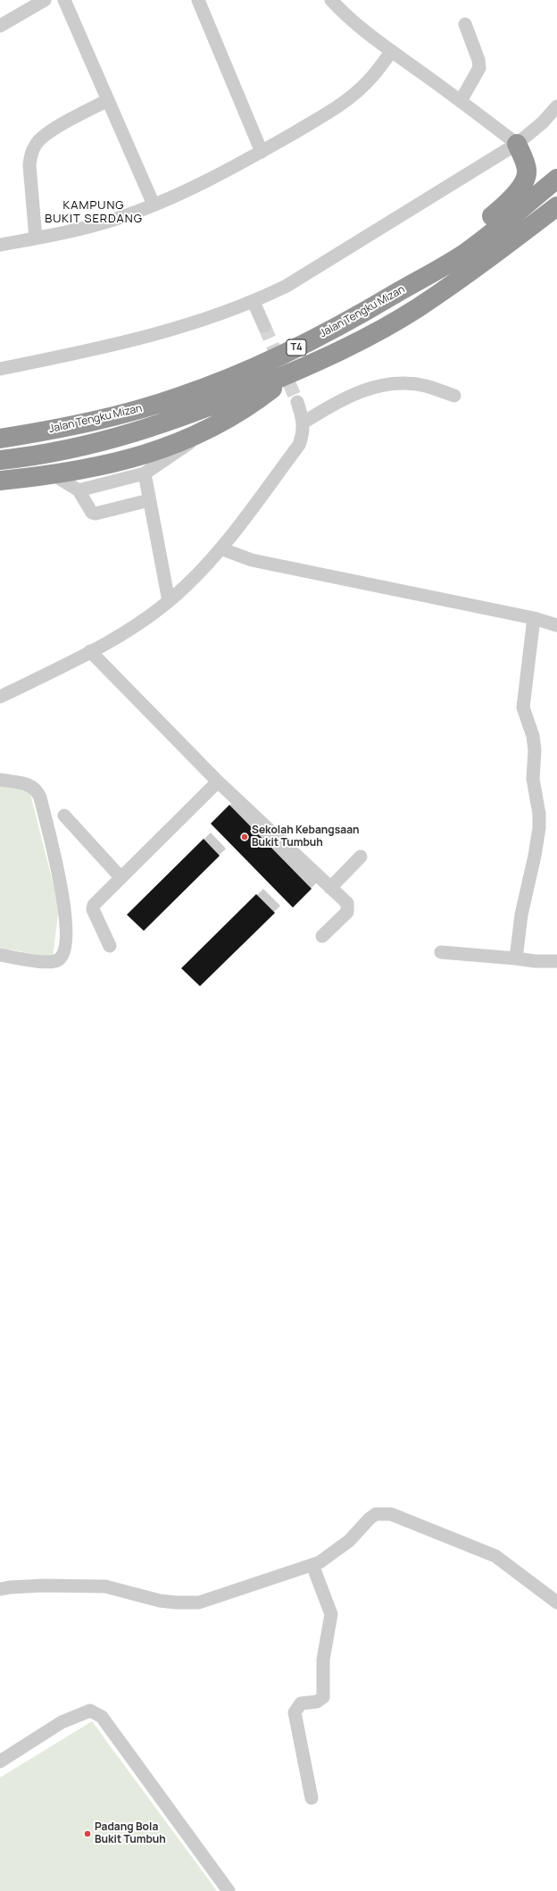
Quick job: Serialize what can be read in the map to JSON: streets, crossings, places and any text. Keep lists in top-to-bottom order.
{
  "streets": {
    "highway": ["Jalan Tengku Mizan", "T4"]
  },
  "districts": ["KAMPUNG BUKIT SERDANG"],
  "places": ["Sekolah Kebangsaan Bukit Tumbuh", "Padang Bola Bukit Tumbuh"]
}
